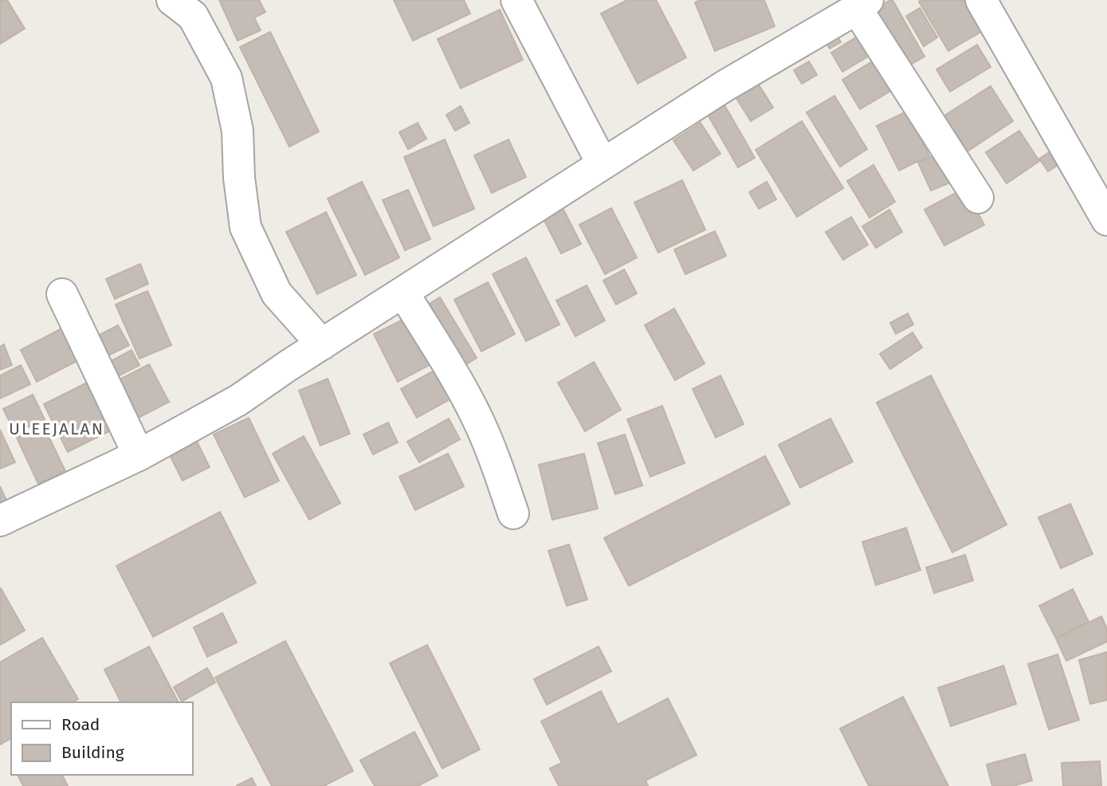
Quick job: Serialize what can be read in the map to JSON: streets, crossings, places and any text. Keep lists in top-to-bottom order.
{
  "districts": ["ULEEJALAN"],
  "legend": ["Road", "Building"]
}
